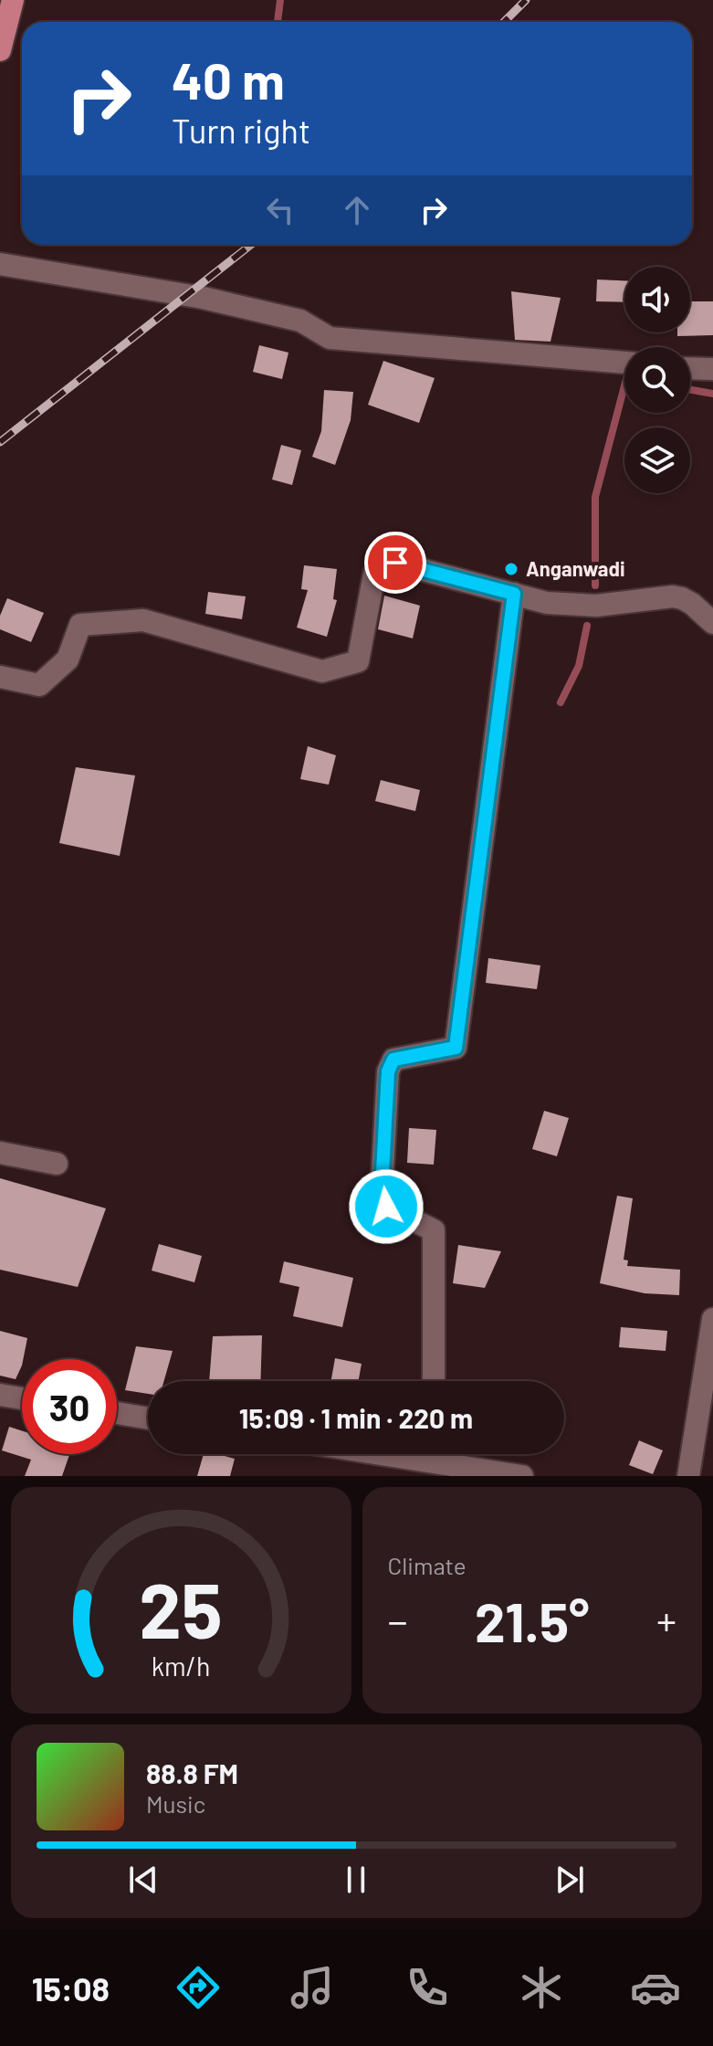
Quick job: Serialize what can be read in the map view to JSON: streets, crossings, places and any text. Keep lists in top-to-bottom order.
{
  "places": ["Anganwadi"],
  "page": {
    "turn": ["40 m", "Turn right"],
    "limit": "30",
    "trip": "15:09 · 1 min · 220 m",
    "tile": "Climate",
    "heat": ["−", "21.5°", "+"],
    "song": ["88.8 FM", "Music"],
    "tabs": "15:08",
    "gauge": ["25", "km/h"]
  }
}
